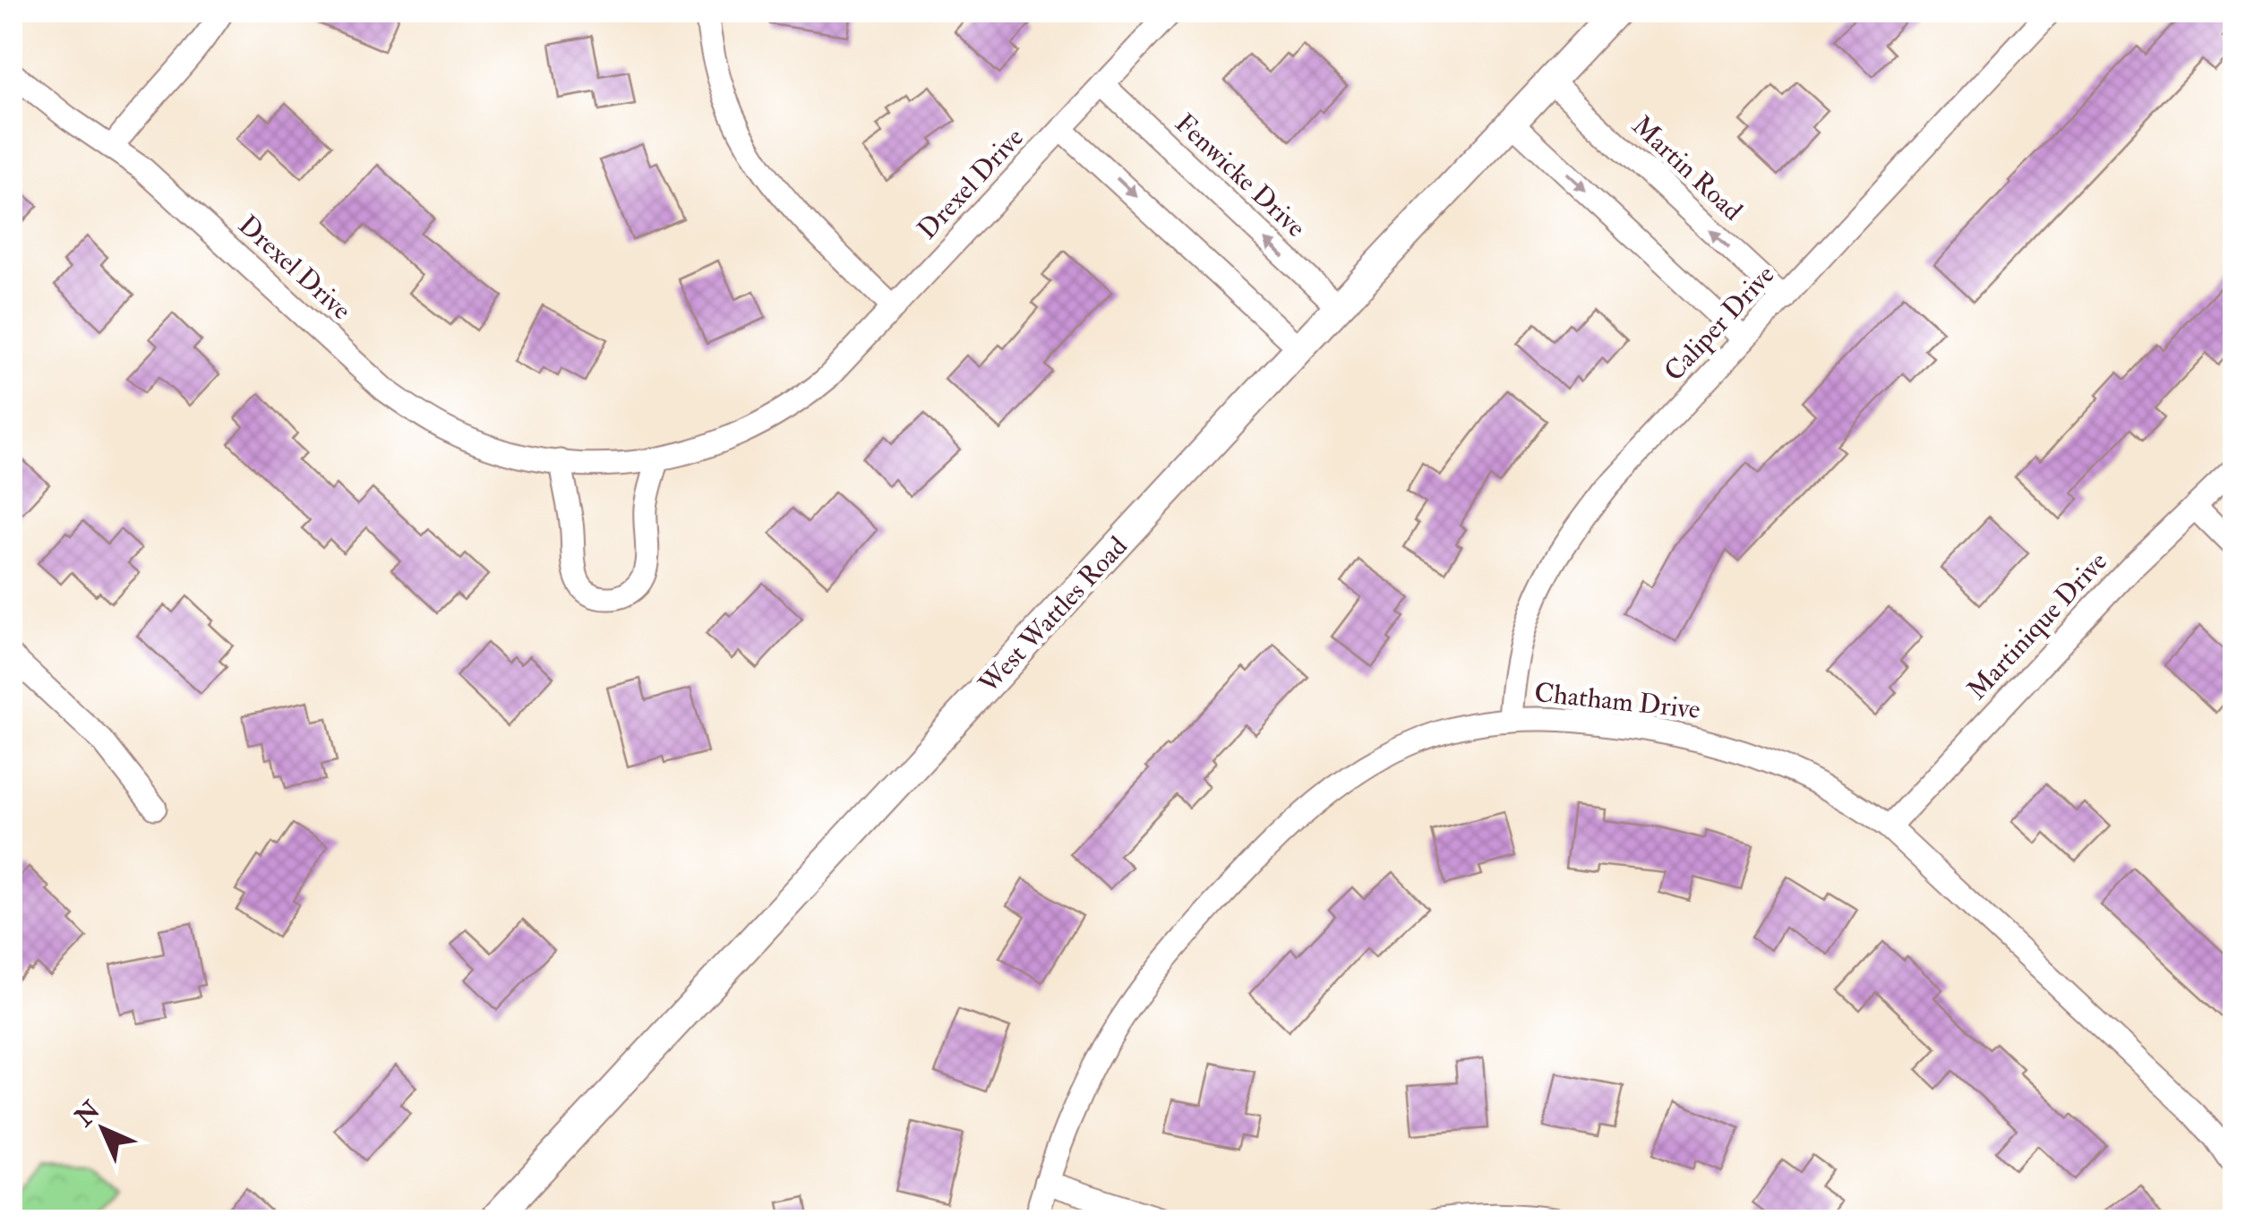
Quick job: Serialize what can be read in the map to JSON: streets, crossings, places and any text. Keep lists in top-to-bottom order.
{
  "streets": {
    "street": [
      "Martin Road",
      "Fenwicke Drive",
      "Drexel Drive",
      "Caliper Drive",
      "West Wattles Road",
      "Martinique Drive",
      "Chatham Drive"
    ]
  },
  "crossings": [
    ["Martin Road", "Caliper Drive"],
    ["Martin Road", "West Wattles Road"],
    ["Fenwicke Drive", "Drexel Drive"],
    ["Fenwicke Drive", "West Wattles Road"],
    ["Caliper Drive", "Chatham Drive"],
    ["Martinique Drive", "Chatham Drive"]
  ],
  "north": "top left"
}
